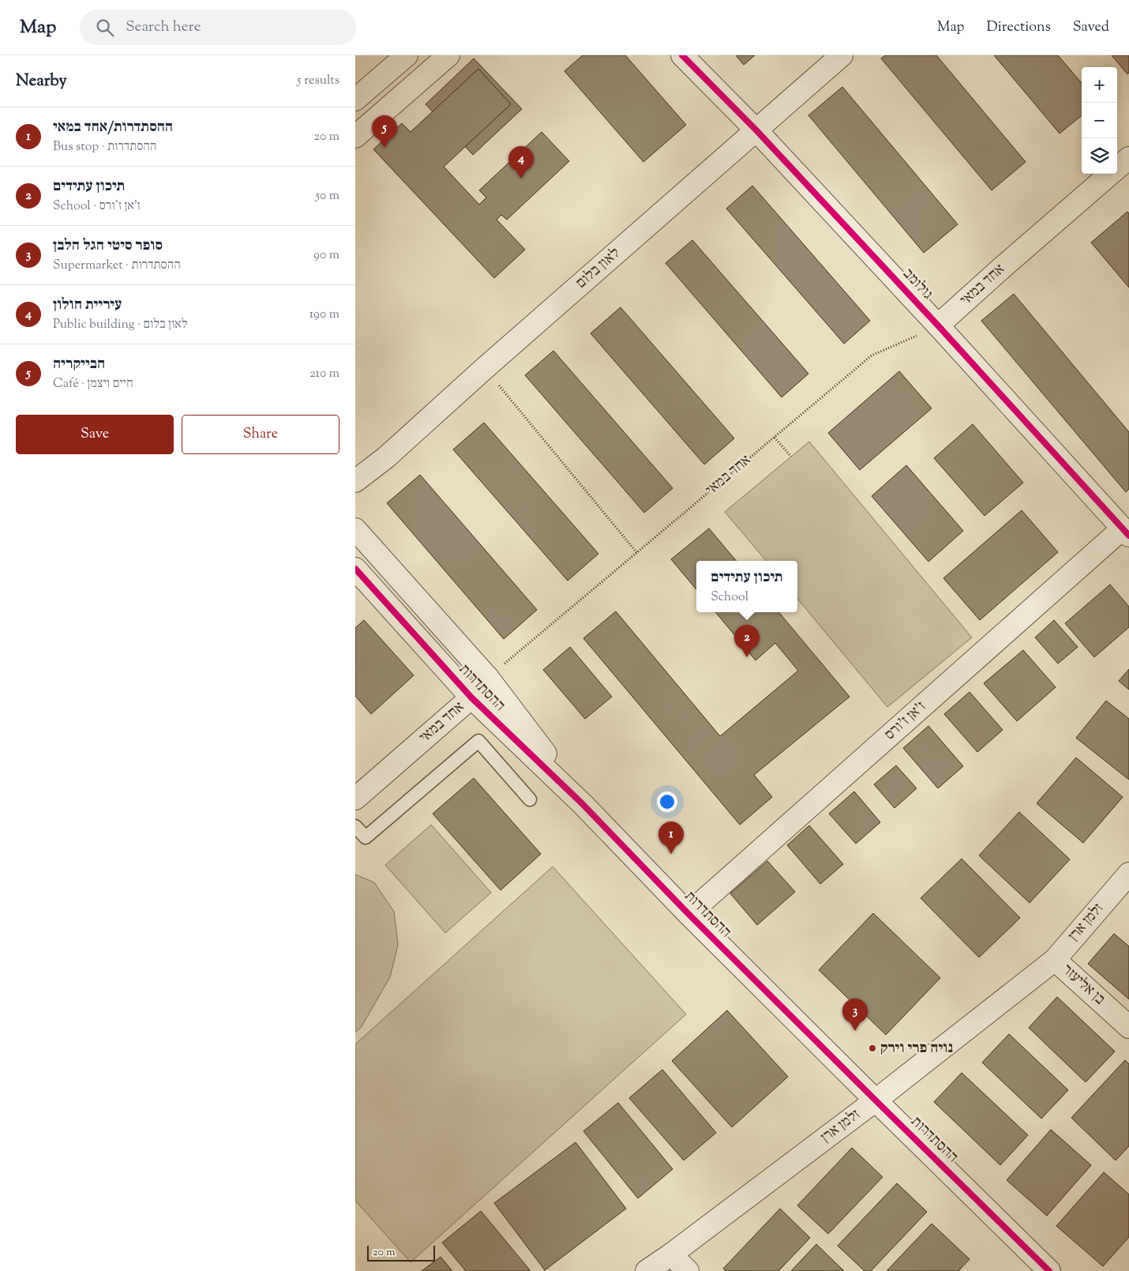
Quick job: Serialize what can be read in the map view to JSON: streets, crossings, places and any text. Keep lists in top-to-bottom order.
{
  "streets": {
    "street": [
      "לאון בלום",
      "גולומב",
      "אחד במאי",
      "ההסתדרות",
      "ז'אן ז'ורס",
      "זלמן ארן",
      "בן אליעזר"
    ]
  },
  "crossings": [
    ["לאון בלום", "גולומב"],
    ["גולומב", "אחד במאי"],
    ["גולומב", "ז'אן ז'ורס"],
    ["אחד במאי", "ההסתדרות"],
    ["ההסתדרות", "ז'אן ז'ורס"],
    ["ההסתדרות", "זלמן ארן"],
    ["זלמן ארן", "בן אליעזר"]
  ],
  "places": ["נויה פרי וירק"],
  "scale_bar": "20 m",
  "page": {
    "header": "Map",
    "search": "Search here",
    "nav": ["Map", "Directions", "Saved"],
    "heading": ["Nearby", "5 results"],
    "map_buttons": ["+", "−"],
    "list": [
      {
        "mark": "1",
        "name": "ההסתדרות/אחד במאי",
        "note": "Bus stop · ההסתדרות",
        "value": "20 m"
      },
      {
        "mark": "2",
        "name": "תיכון עתידים",
        "note": "School · ז'אן ז'ורס",
        "value": "50 m"
      },
      {
        "mark": "3",
        "name": "סופר סיטי הגל הלבן",
        "note": "Supermarket · ההסתדרות",
        "value": "90 m"
      },
      {
        "mark": "4",
        "name": "עיריית חולון",
        "note": "Public building · לאון בלום",
        "value": "190 m"
      },
      {
        "mark": "5",
        "name": "הבייקריה",
        "note": "Café · חיים ויצמן",
        "value": "210 m"
      }
    ],
    "pins": [
      "5",
      "4",
      "2",
      "1",
      "3"
    ],
    "buttons": ["Save", "Share"],
    "popup": ["תיכון עתידים", "School"],
    "scale": "20 m"
  }
}
